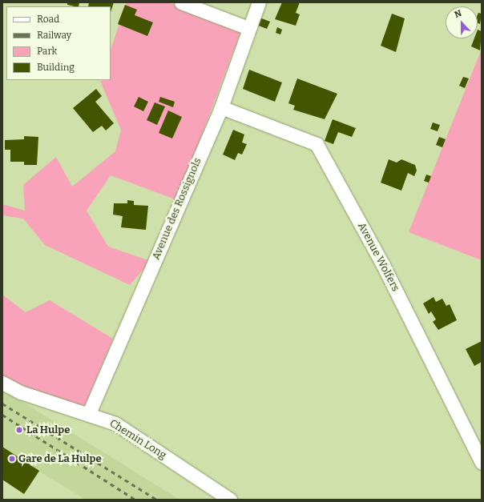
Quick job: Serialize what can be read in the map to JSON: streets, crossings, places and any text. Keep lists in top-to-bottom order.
{
  "streets": {
    "street": ["Avenue des Rossignols", "Avenue Wolfers", "Chemin Long"]
  },
  "crossings": [
    ["Avenue des Rossignols", "Avenue Wolfers"],
    ["Avenue des Rossignols", "Chemin Long"]
  ],
  "places": ["La Hulpe", "Gare de La Hulpe"],
  "legend": [
    "Road",
    "Railway",
    "Park",
    "Building"
  ],
  "north": "top"
}
